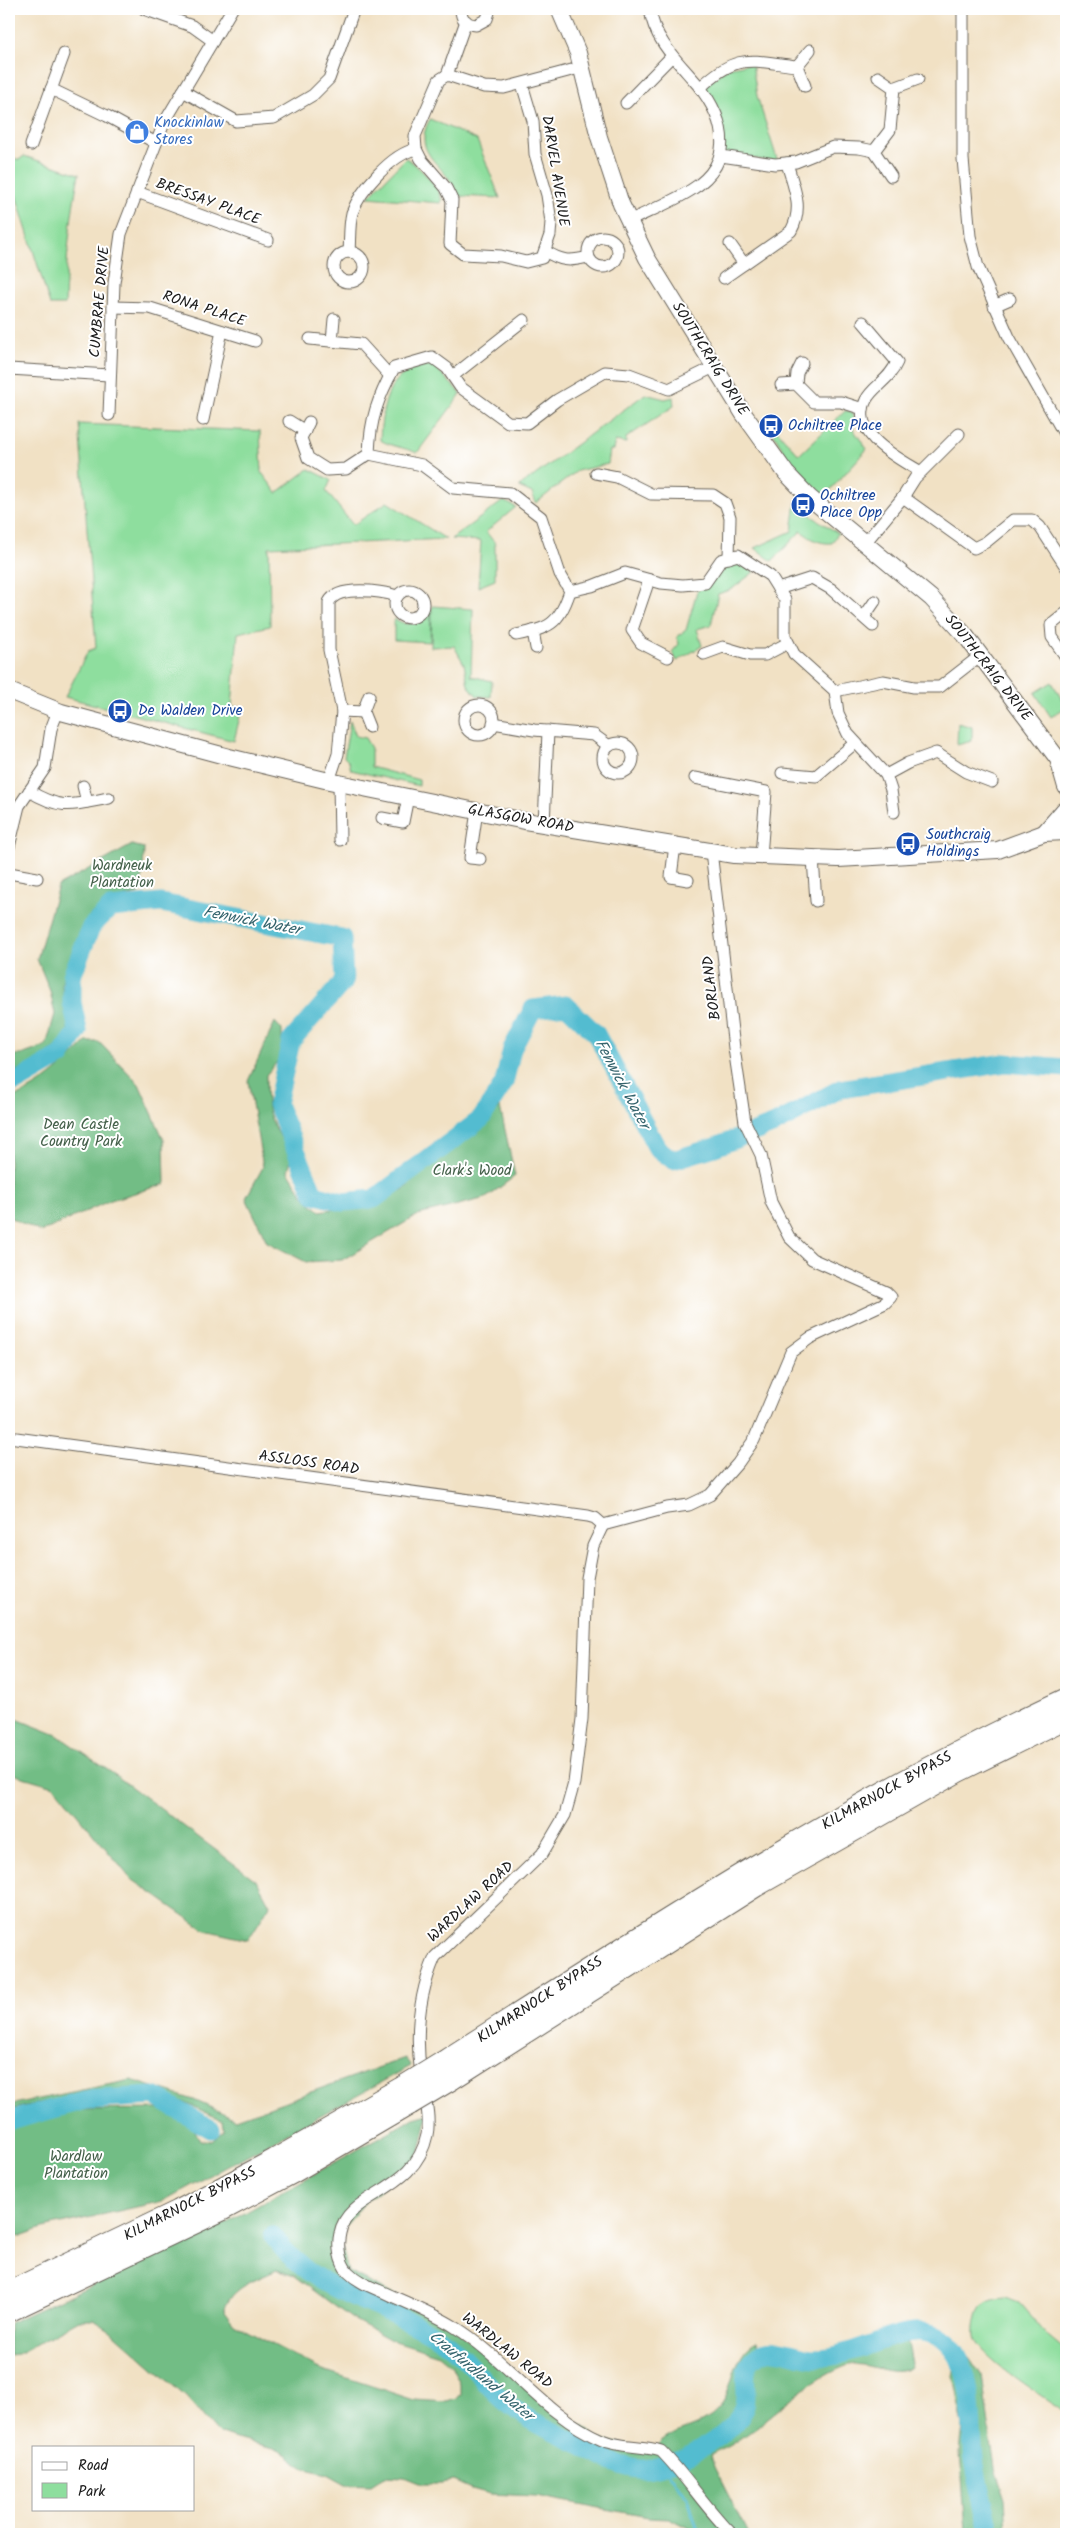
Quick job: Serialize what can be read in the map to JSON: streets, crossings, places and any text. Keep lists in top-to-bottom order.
{
  "streets": {
    "highway": ["KILMARNOCK BYPASS"],
    "main road": ["SOUTHCRAIG DRIVE", "GLASGOW ROAD"],
    "street": [
      "DARVEL AVENUE",
      "BRESSAY PLACE",
      "CUMBRAE DRIVE",
      "RONA PLACE",
      "BORLAND",
      "ASSLOSS ROAD",
      "WARDLAW ROAD"
    ]
  },
  "crossings": [
    ["BRESSAY PLACE", "CUMBRAE DRIVE"],
    ["CUMBRAE DRIVE", "RONA PLACE"],
    ["GLASGOW ROAD", "BORLAND"],
    ["BORLAND", "ASSLOSS ROAD"],
    ["BORLAND", "WARDLAW ROAD"],
    ["ASSLOSS ROAD", "WARDLAW ROAD"]
  ],
  "water": ["Fenwick Water", "Craufurdland Water"],
  "parks": [
    "Wardneuk Plantation",
    "Dean Castle Country Park",
    "Clark's Wood",
    "Wardlaw Plantation"
  ],
  "places": {
    "shop": ["Knockinlaw Stores"],
    "bus stop": [
      "Ochiltree Place",
      "Ochiltree Place Opp",
      "De Walden Drive",
      "Southcraig Holdings"
    ]
  },
  "legend": ["Road", "Park"]
}
